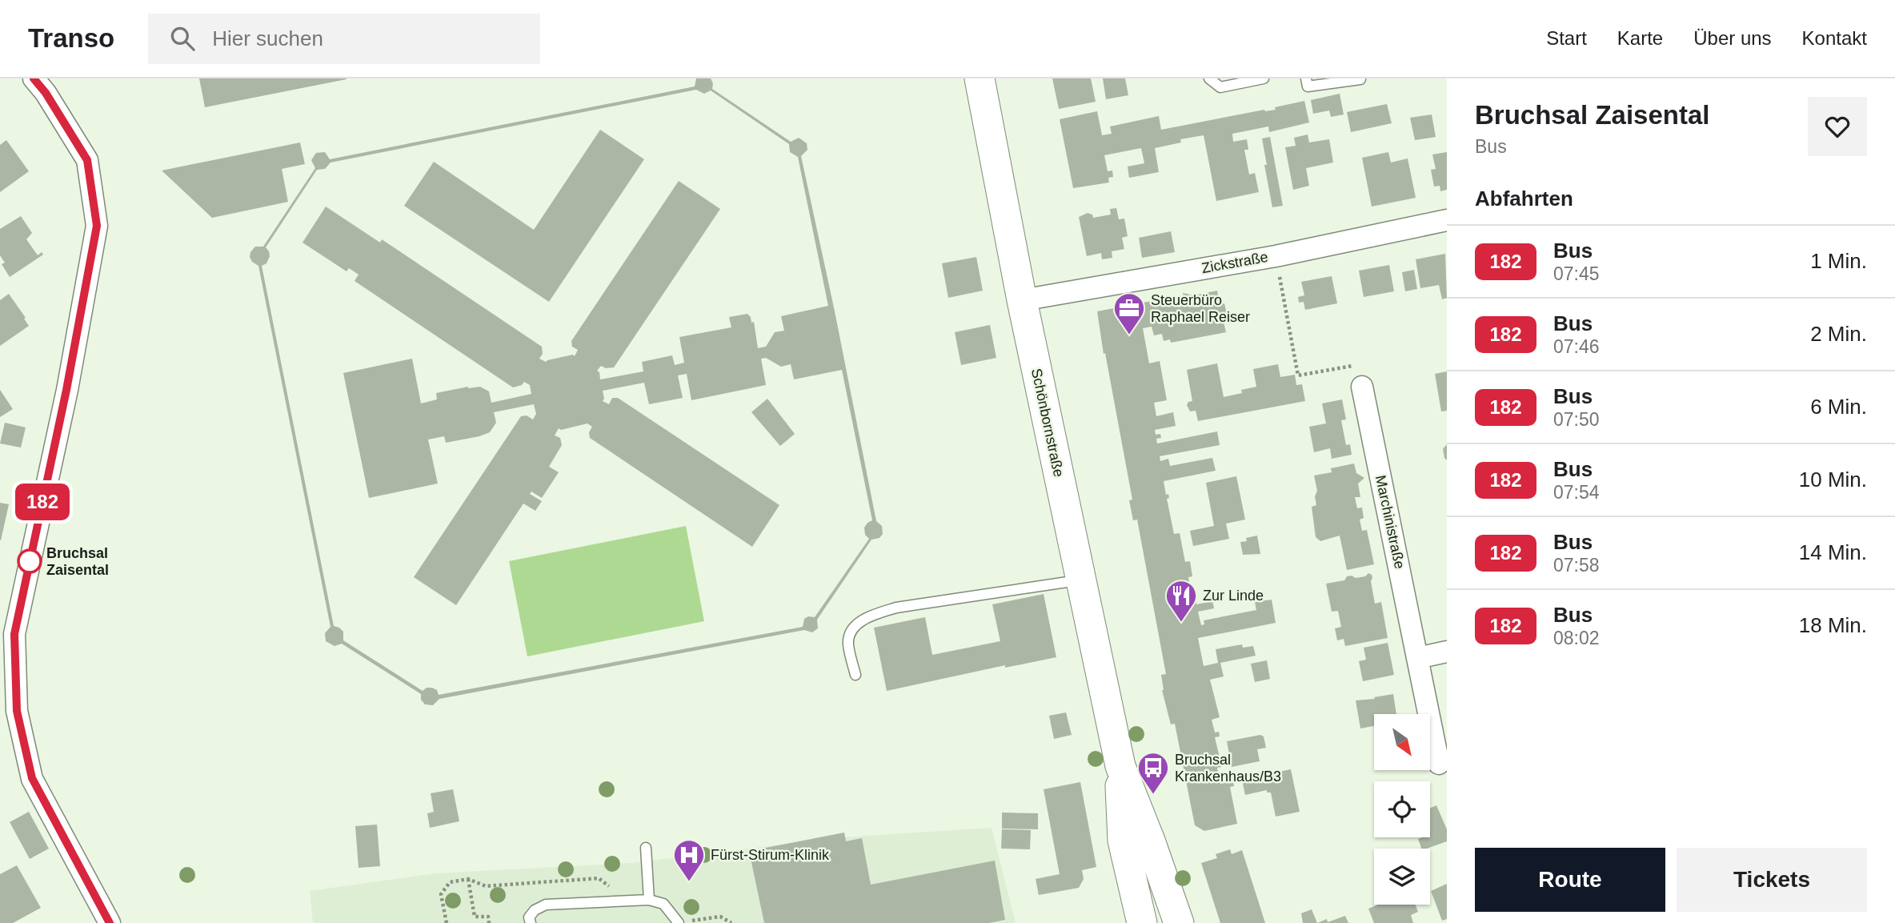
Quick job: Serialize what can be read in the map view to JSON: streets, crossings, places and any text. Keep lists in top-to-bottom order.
{
  "streets": {
    "main road": ["Schönbornstraße"],
    "street": ["Zickstraße", "Marchinistraße"]
  },
  "crossings": [
    ["Zickstraße", "Schönbornstraße"]
  ],
  "places": {
    "office": ["Steuerbüro Raphael Reiser"],
    "other": ["Bruchsal Zaisental"],
    "restaurant": ["Zur Linde"],
    "bus stop": ["Bruchsal Krankenhaus/B3"],
    "hospital": ["Fürst-Stirum-Klinik"]
  },
  "lines": ["bus line 182"],
  "north": "bottom right",
  "page": {
    "header": "Transo",
    "search": "Hier suchen",
    "nav": [
      "Start",
      "Karte",
      "Über uns",
      "Kontakt"
    ],
    "on_map": "182",
    "heading": [
      ["Bruchsal Zaisental", "Bus"],
      "Abfahrten"
    ],
    "list": [
      {
        "mark": "182",
        "name": "Bus",
        "note": "07:45",
        "value": "1 Min."
      },
      {
        "mark": "182",
        "name": "Bus",
        "note": "07:46",
        "value": "2 Min."
      },
      {
        "mark": "182",
        "name": "Bus",
        "note": "07:50",
        "value": "6 Min."
      },
      {
        "mark": "182",
        "name": "Bus",
        "note": "07:54",
        "value": "10 Min."
      },
      {
        "mark": "182",
        "name": "Bus",
        "note": "07:58",
        "value": "14 Min."
      },
      {
        "mark": "182",
        "name": "Bus",
        "note": "08:02",
        "value": "18 Min."
      }
    ],
    "buttons": ["Route", "Tickets"]
  }
}
